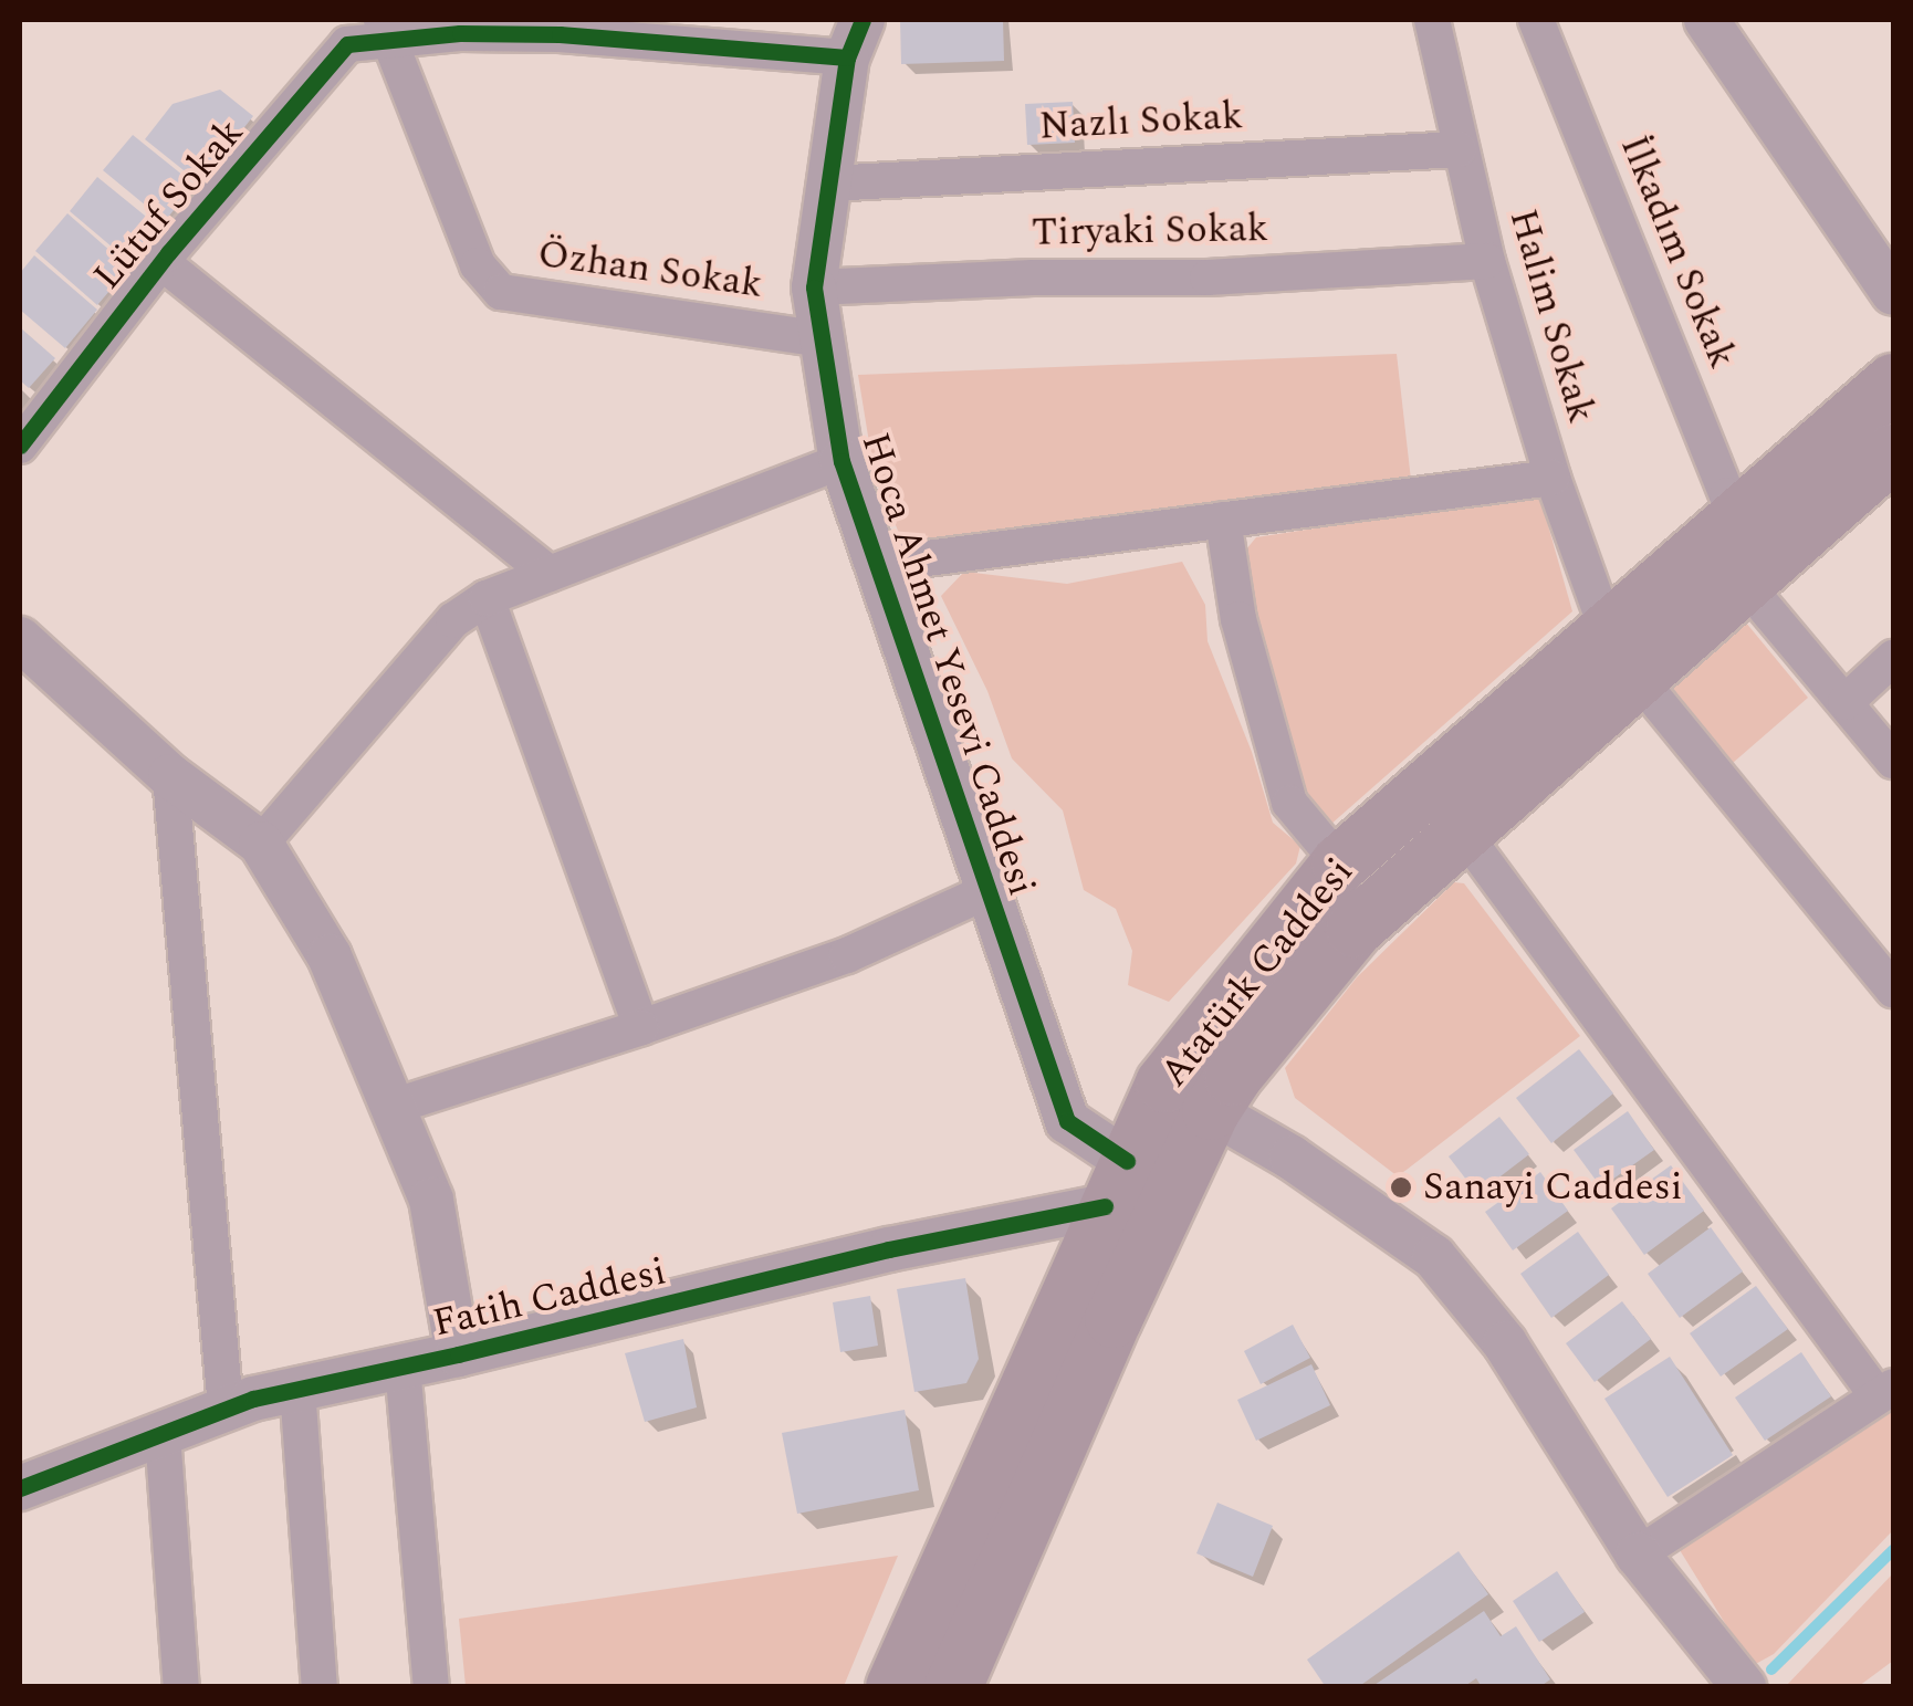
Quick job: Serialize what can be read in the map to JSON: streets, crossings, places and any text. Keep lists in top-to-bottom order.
{
  "streets": {
    "main road": ["Atatürk Caddesi"],
    "street": [
      "Nazlı Sokak",
      "Lütuf Sokak",
      "Tiryaki Sokak",
      "İlkadım Sokak",
      "Özhan Sokak",
      "Halim Sokak",
      "Hoca Ahmet Yesevi Caddesi",
      "Fatih Caddesi"
    ]
  },
  "crossings": [
    ["Nazlı Sokak", "Halim Sokak"],
    ["Nazlı Sokak", "Hoca Ahmet Yesevi Caddesi"],
    ["Lütuf Sokak", "Özhan Sokak"],
    ["Lütuf Sokak", "Hoca Ahmet Yesevi Caddesi"],
    ["Tiryaki Sokak", "Halim Sokak"],
    ["Tiryaki Sokak", "Hoca Ahmet Yesevi Caddesi"],
    ["İlkadım Sokak", "Atatürk Caddesi"],
    ["Özhan Sokak", "Hoca Ahmet Yesevi Caddesi"],
    ["Halim Sokak", "Atatürk Caddesi"],
    ["Hoca Ahmet Yesevi Caddesi", "Atatürk Caddesi"],
    ["Hoca Ahmet Yesevi Caddesi", "Fatih Caddesi"],
    ["Atatürk Caddesi", "Fatih Caddesi"]
  ],
  "places": ["Sanayi Caddesi"]
}
